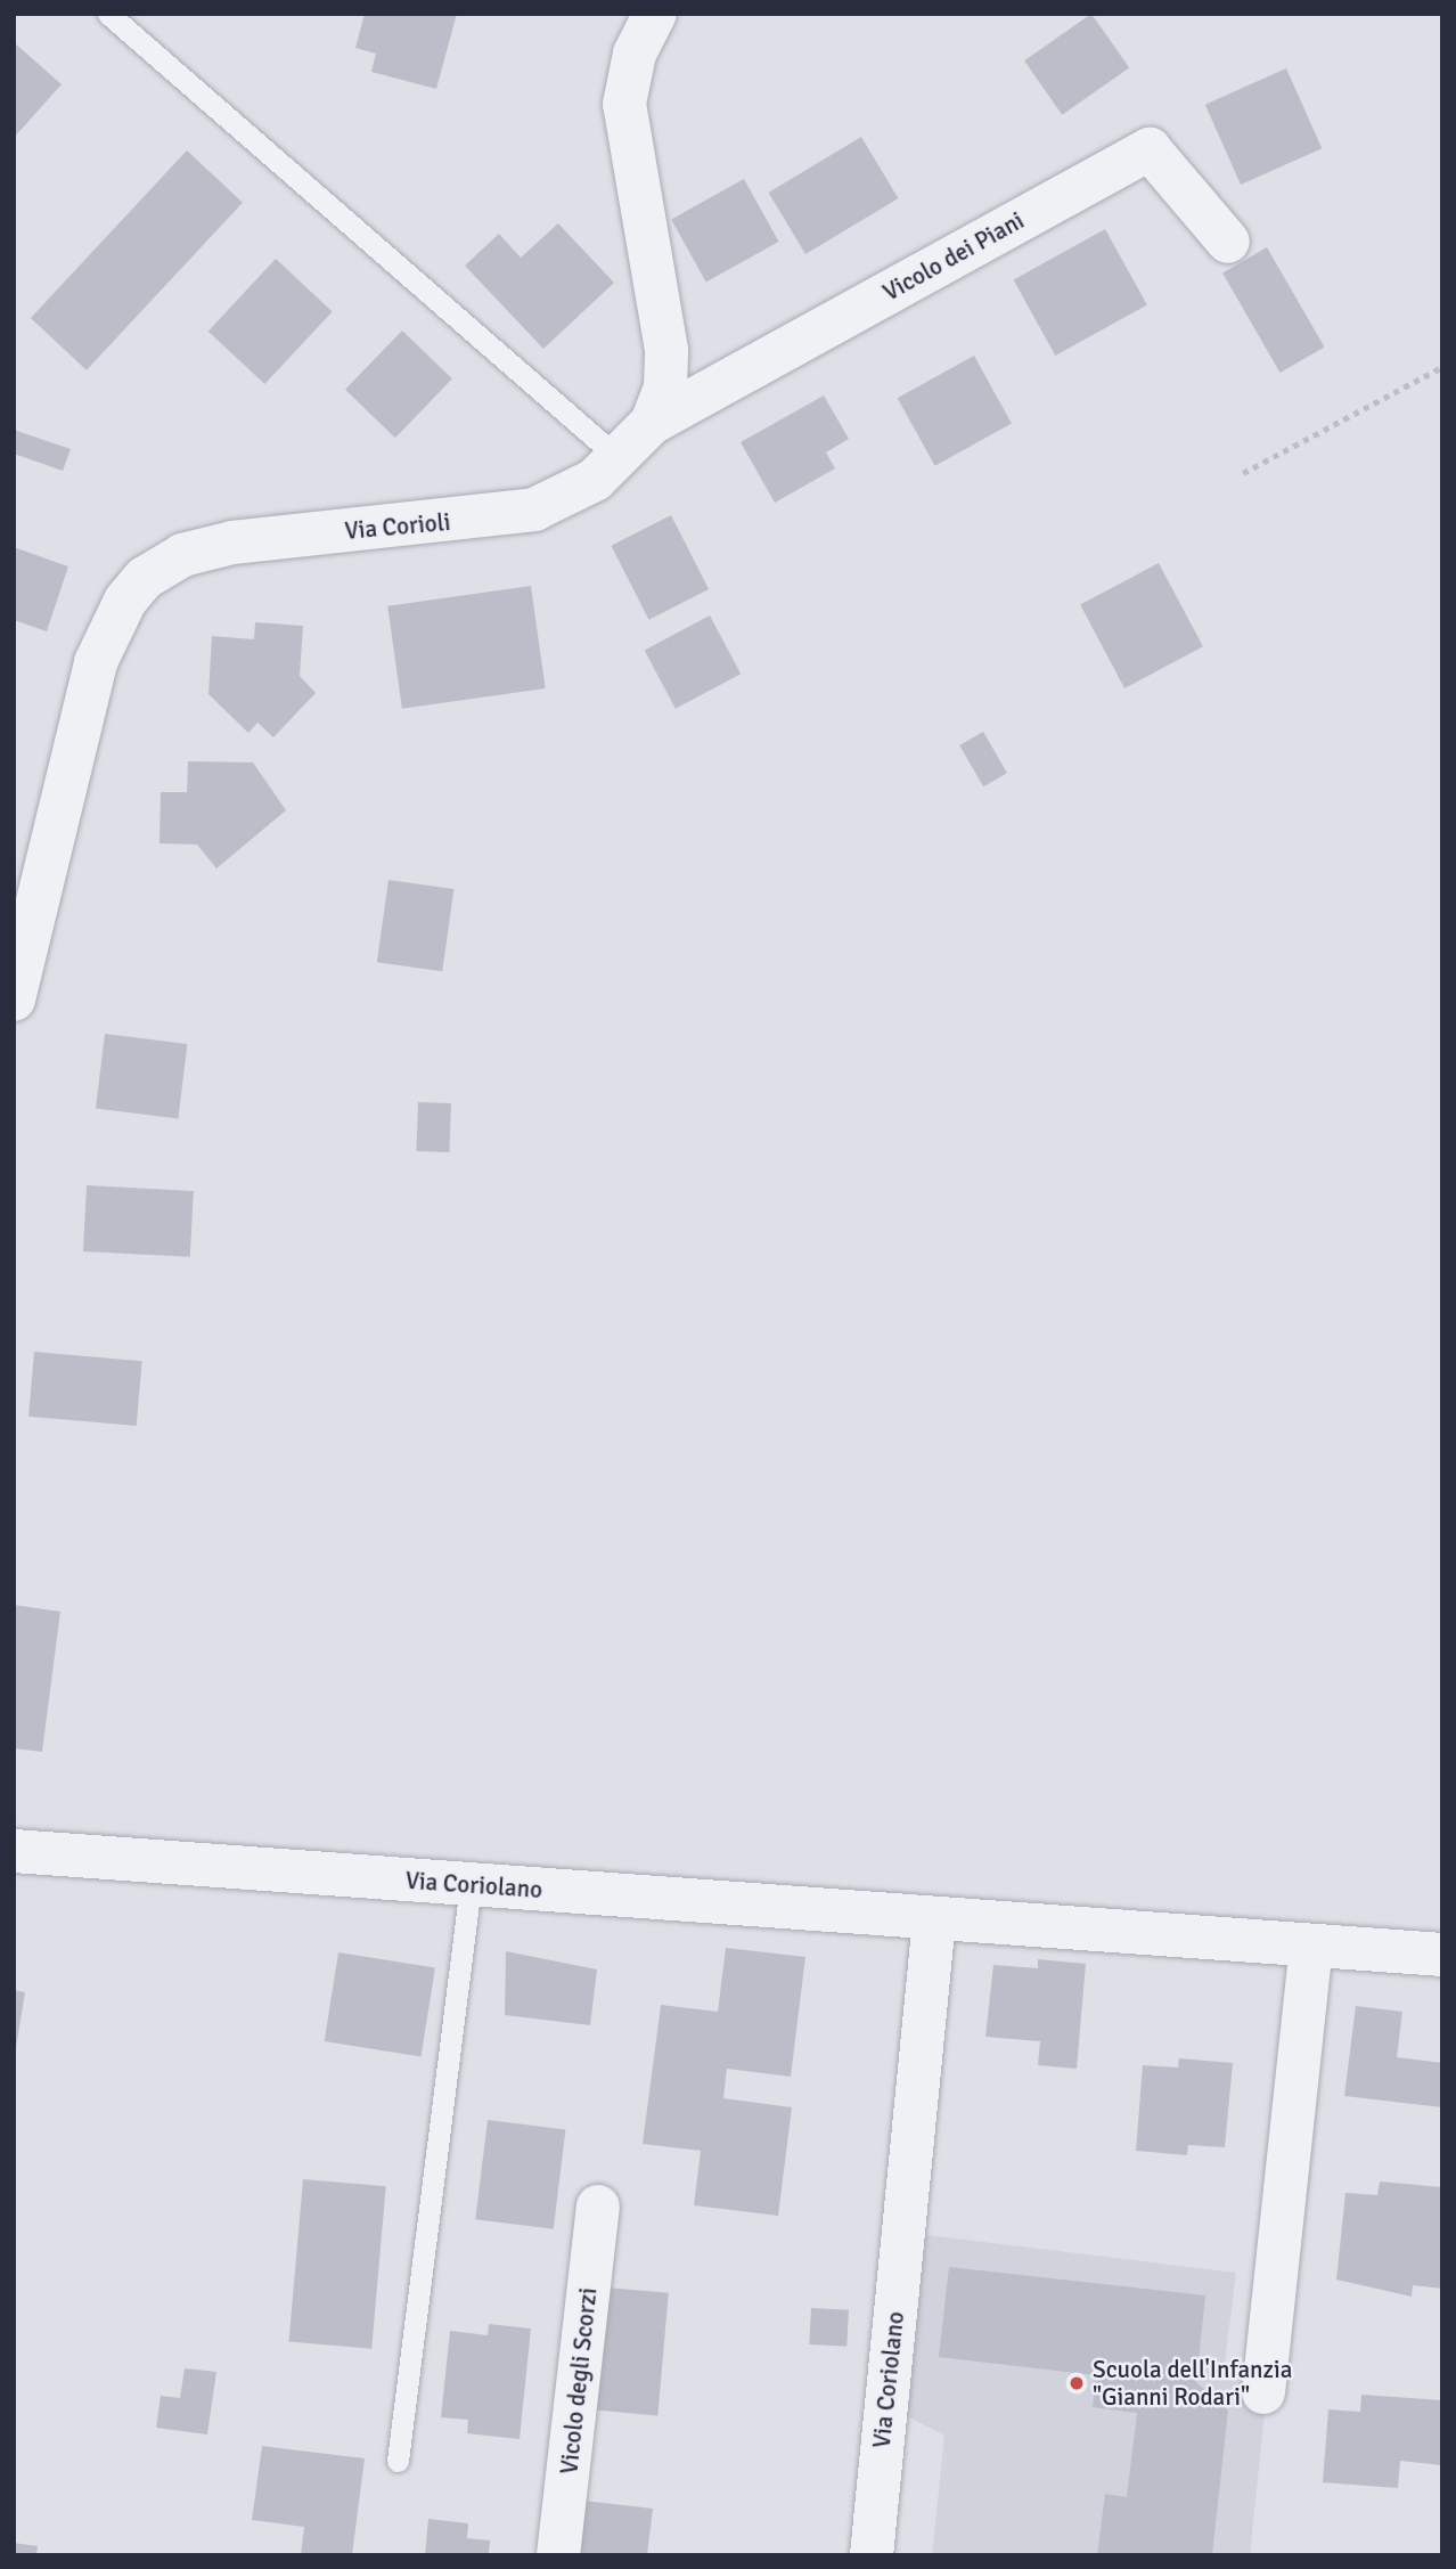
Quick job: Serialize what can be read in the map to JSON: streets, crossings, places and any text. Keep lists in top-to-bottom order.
{
  "streets": {
    "street": [
      "Vicolo dei Piani",
      "Via Corioli",
      "Via Coriolano",
      "Vicolo degli Scorzi"
    ]
  },
  "crossings": [
    ["Vicolo dei Piani", "Via Corioli"]
  ],
  "places": ["Scuola dell'Infanzia \"Gianni Rodari\""]
}
